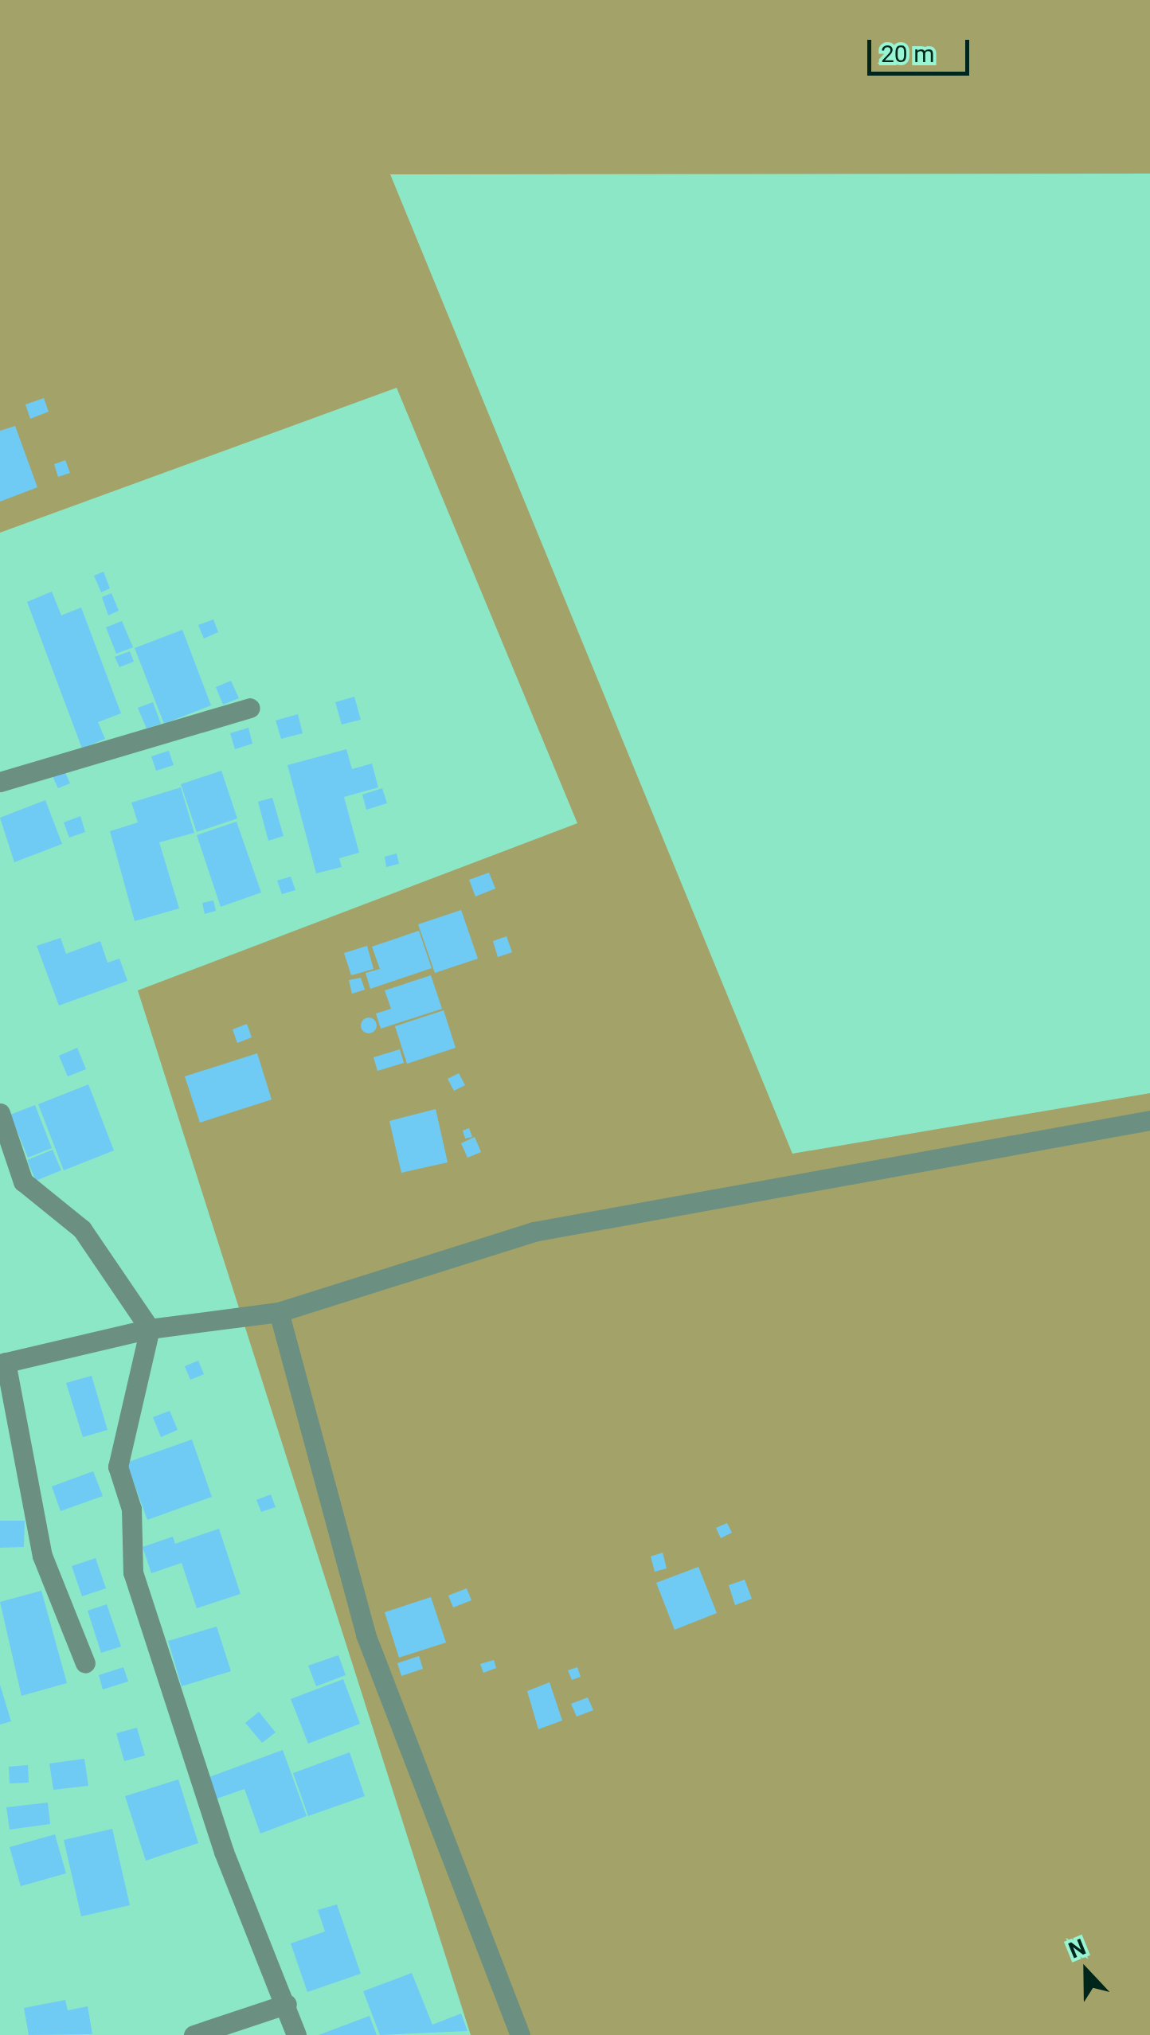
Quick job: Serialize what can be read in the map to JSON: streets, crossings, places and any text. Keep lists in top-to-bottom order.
{
  "scale_bar": "20 m",
  "north": "top"
}
